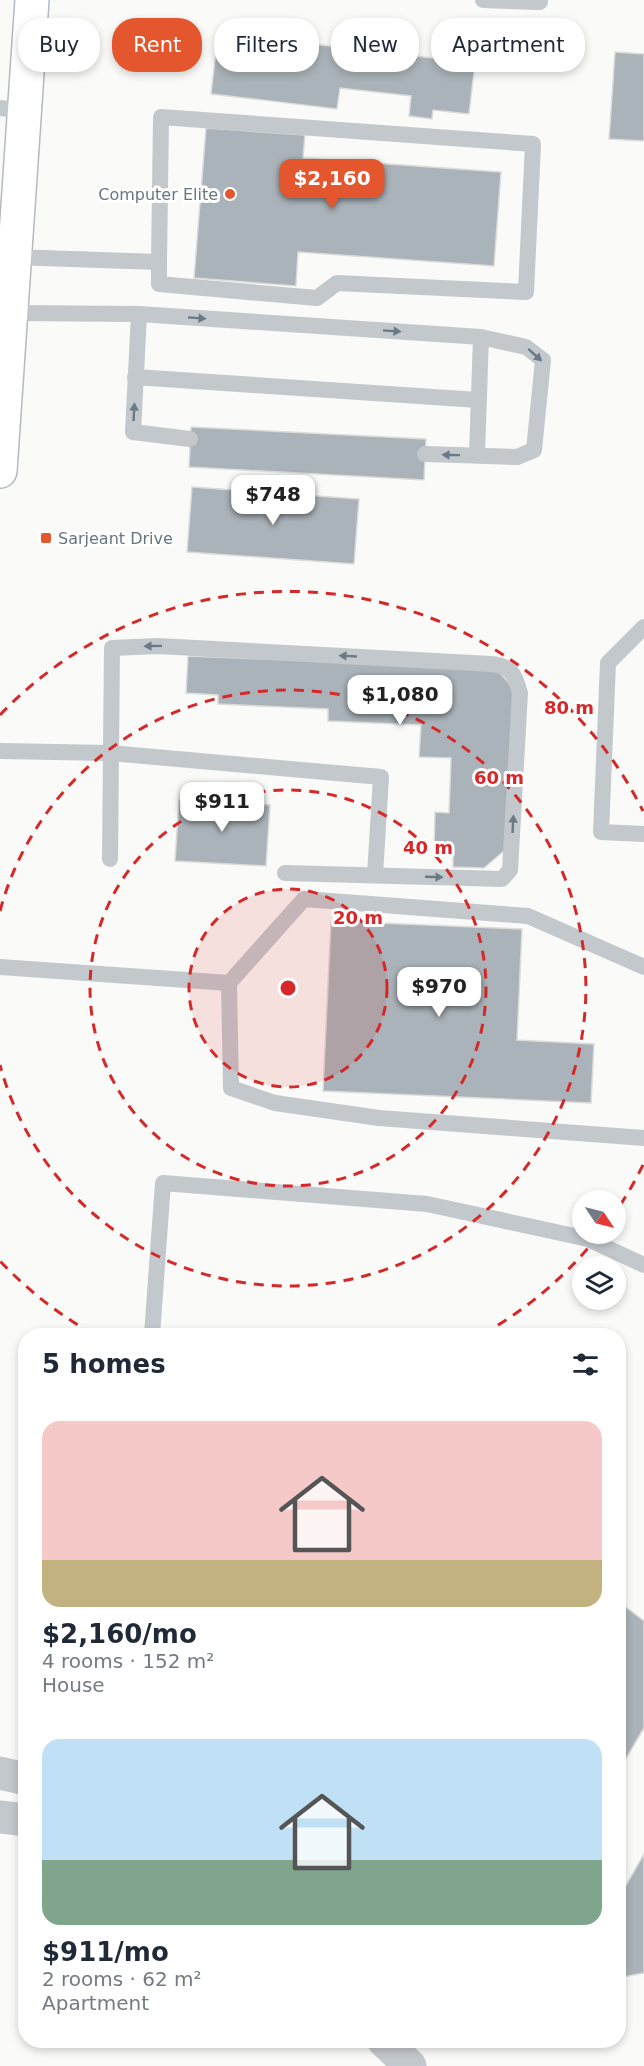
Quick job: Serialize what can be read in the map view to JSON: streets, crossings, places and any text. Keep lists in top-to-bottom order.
{
  "places": {
    "other": ["Computer Elite"],
    "transit": ["Sarjeant Drive"]
  },
  "north": "bottom right",
  "page": {
    "chip": [
      "Buy",
      "Rent",
      "Filters",
      "New",
      "Apartment"
    ],
    "price": [
      "$2,160",
      "$748",
      "$1,080",
      "$911",
      "$970"
    ],
    "heading": "5 homes",
    "list": [
      {
        "name": "$2,160/mo",
        "note": "4 rooms · 152 m² · House"
      },
      {
        "name": "$911/mo",
        "note": "2 rooms · 62 m² · Apartment"
      }
    ]
  },
  "rings": [
    "80 m",
    "60 m",
    "40 m",
    "20 m"
  ]
}
